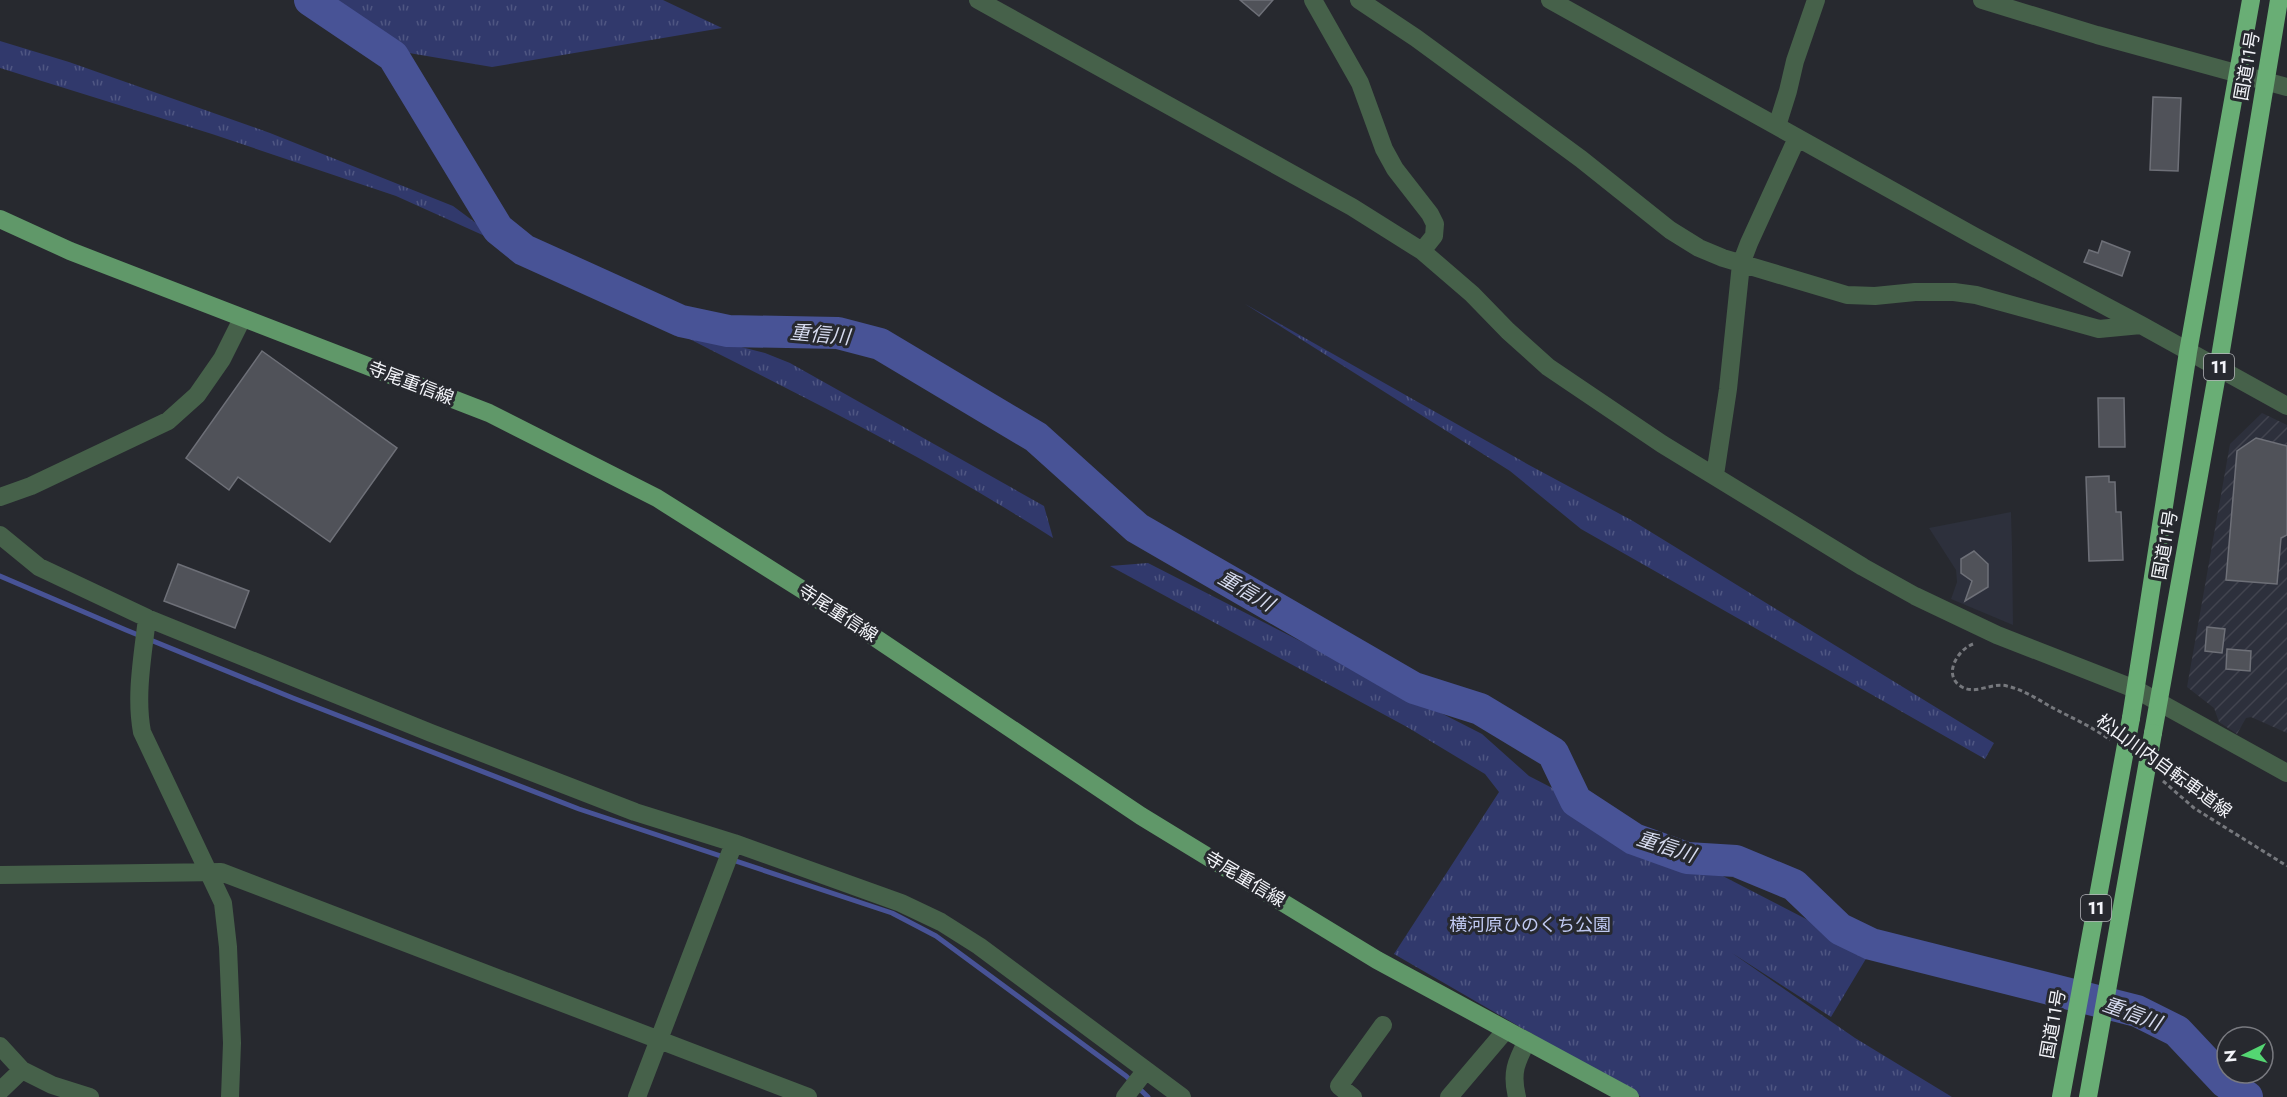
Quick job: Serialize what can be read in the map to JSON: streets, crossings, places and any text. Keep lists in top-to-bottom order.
{
  "streets": {
    "highway": ["国道11号", "11"],
    "main road": ["寺尾重信線"],
    "path": ["松山川内自転車道線"]
  },
  "water": ["重信川"],
  "parks": ["横河原ひのくち公園"],
  "north": "left"
}
